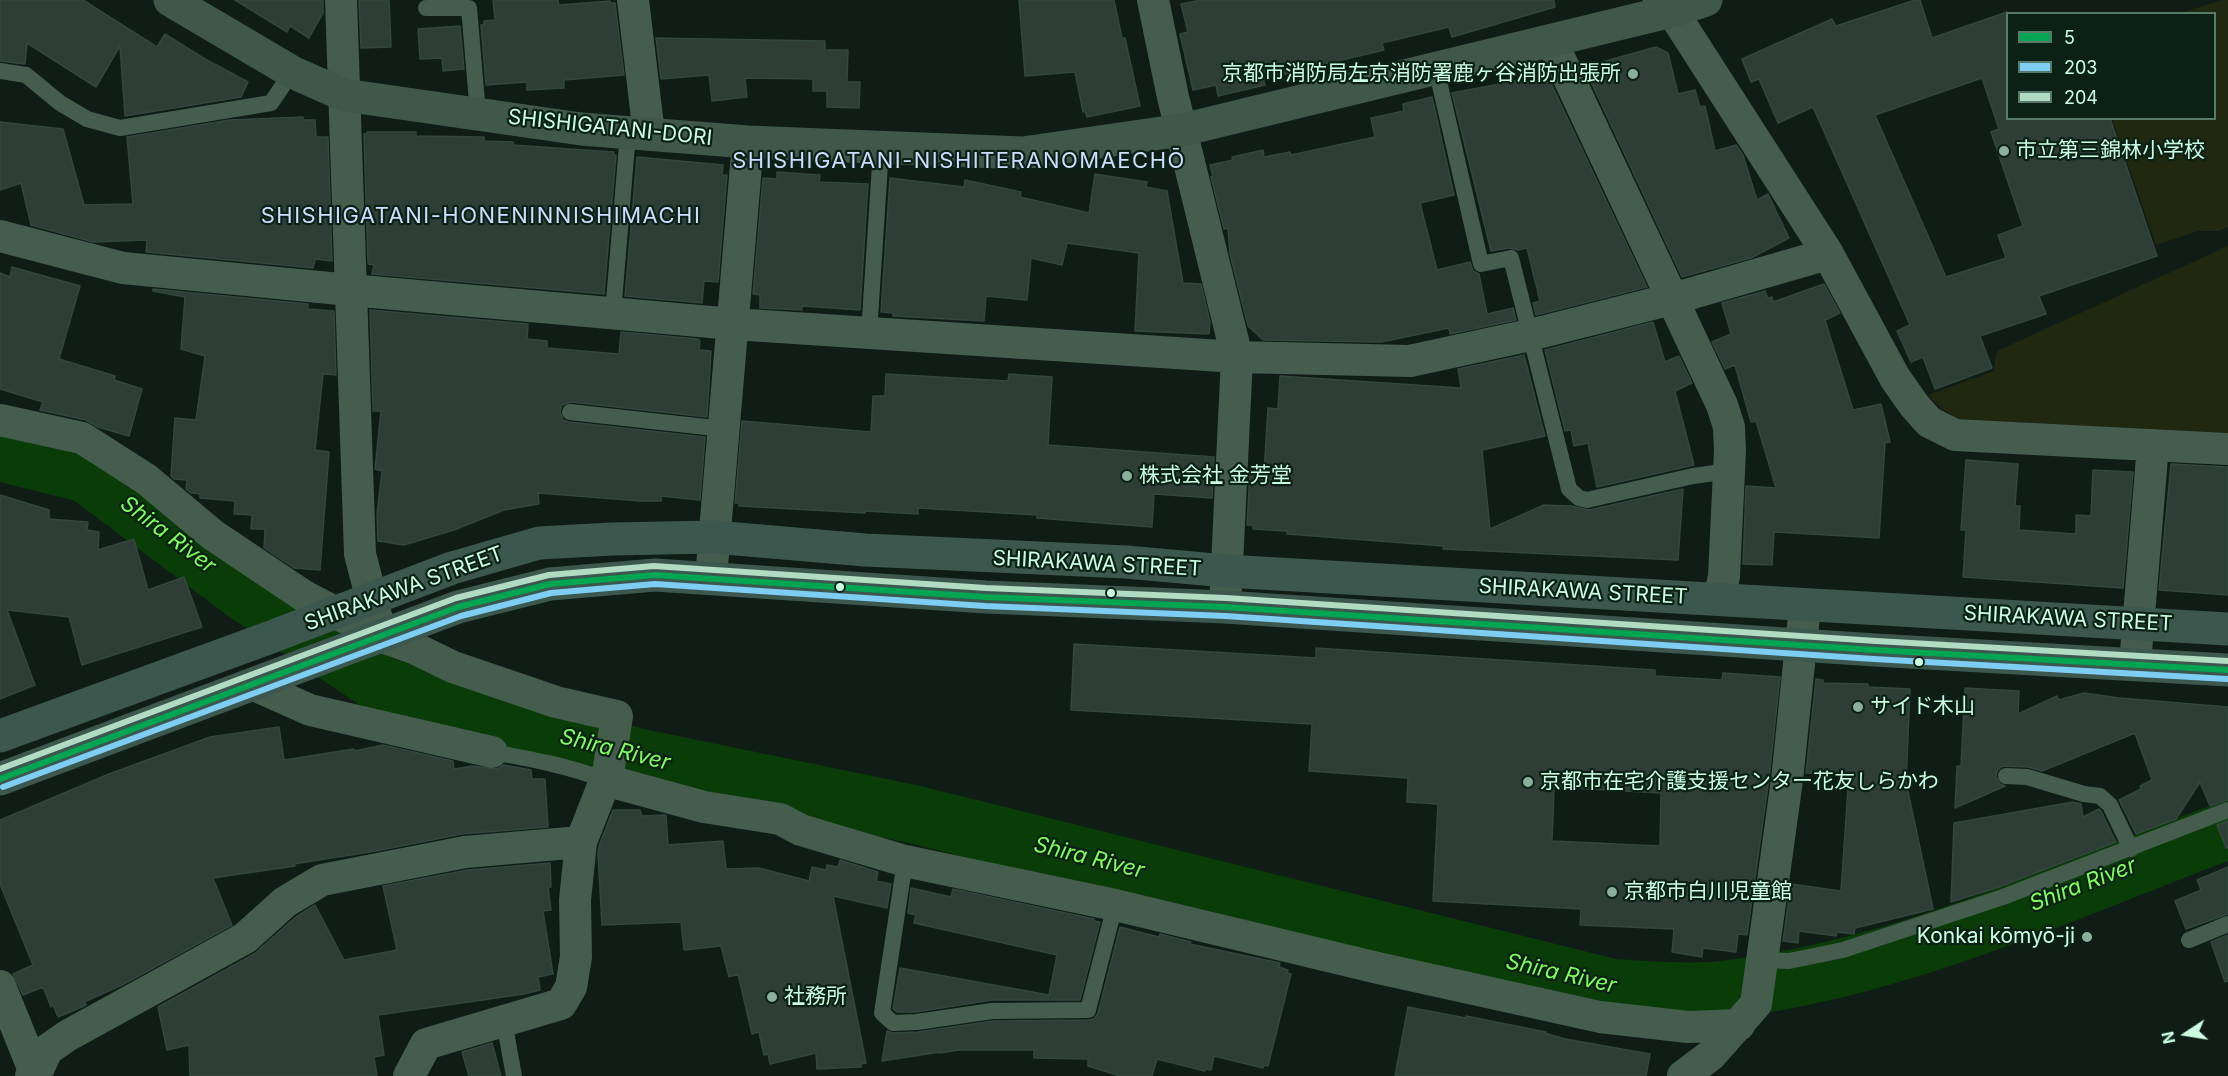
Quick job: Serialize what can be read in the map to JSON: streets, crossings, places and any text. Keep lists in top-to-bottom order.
{
  "streets": {
    "main road": ["SHIRAKAWA STREET"],
    "street": ["SHISHIGATANI-DORI"]
  },
  "districts": ["SHISHIGATANI-NISHITERANOMAECHŌ", "SHISHIGATANI-HONENINNISHIMACHI"],
  "water": ["Shira River"],
  "places": [
    "京都市消防局左京消防署鹿ヶ谷消防出張所",
    "市立第三錦林小学校",
    "株式会社 金芳堂",
    "サイド木山",
    "京都市在宅介護支援センター花友しらかわ",
    "京都市白川児童館",
    "Konkai kōmyō-ji",
    "社務所"
  ],
  "lines": ["transit line 204", "transit line 5", "transit line 203"],
  "legend": ["5", "203", "204"],
  "north": "left"
}
